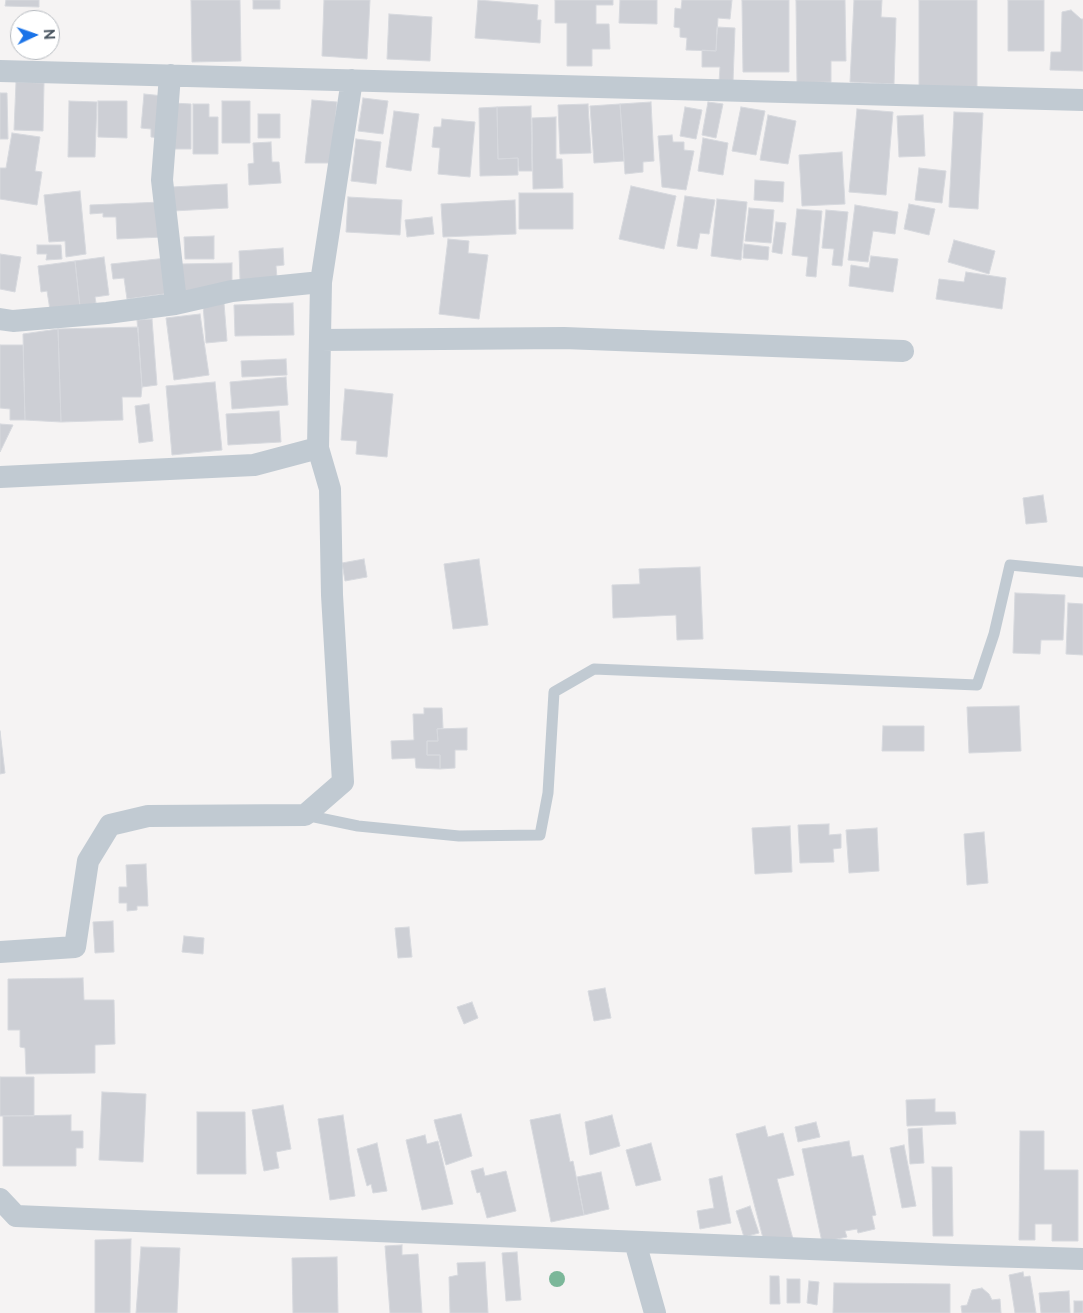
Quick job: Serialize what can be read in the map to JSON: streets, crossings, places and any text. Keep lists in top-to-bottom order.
{
  "north": "right"
}
